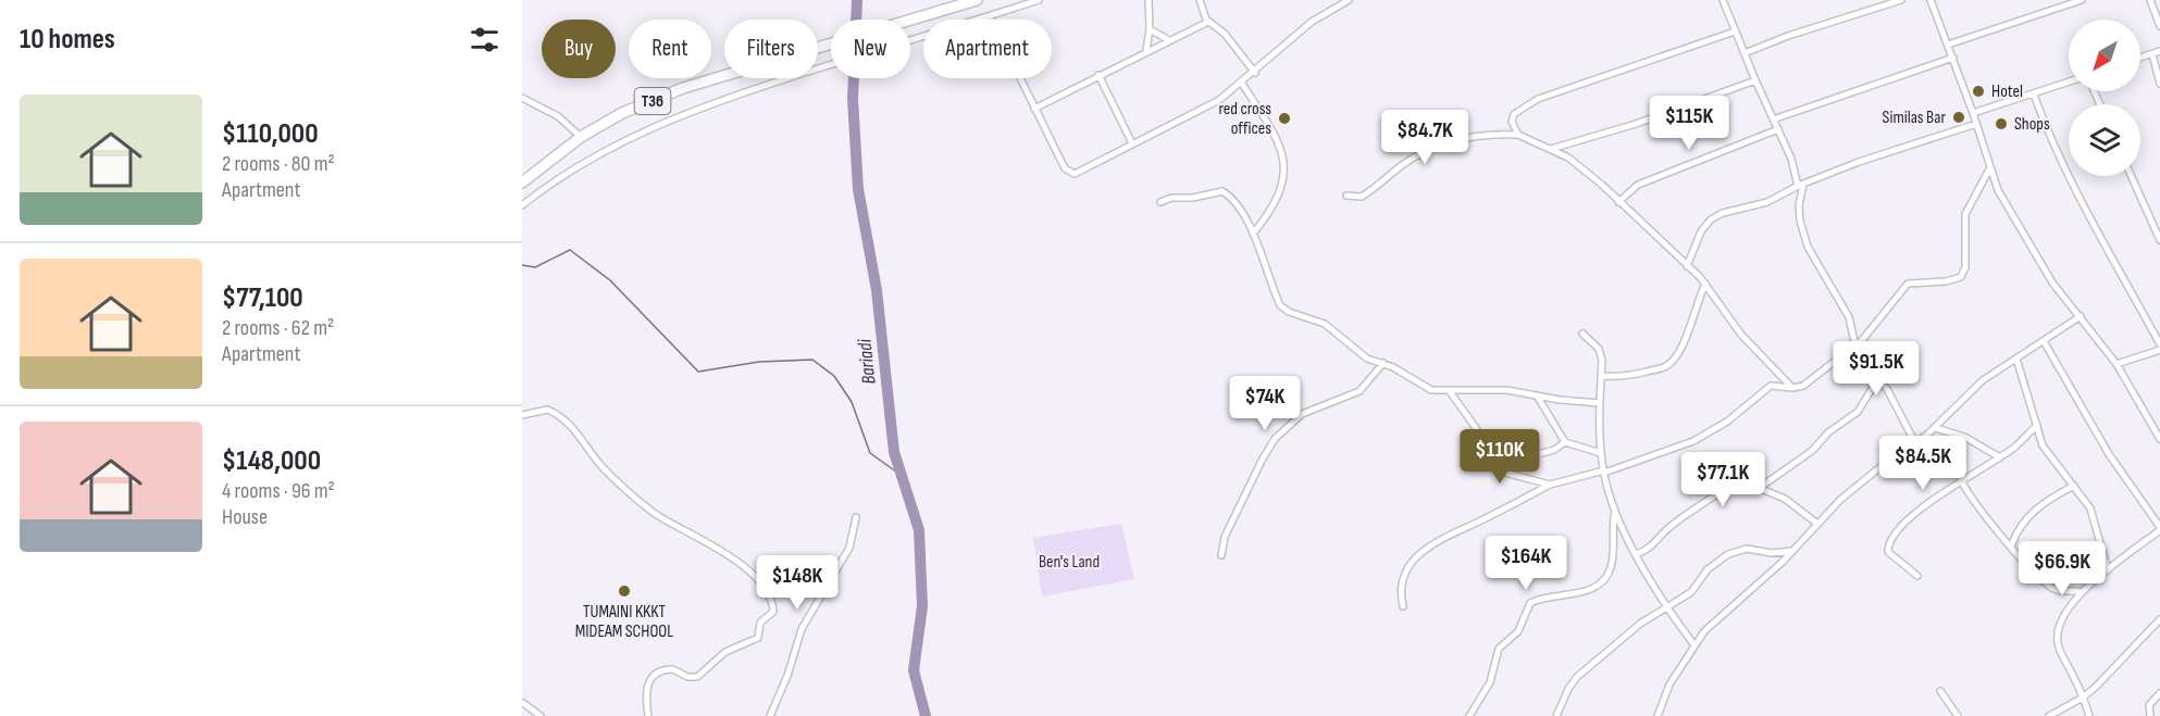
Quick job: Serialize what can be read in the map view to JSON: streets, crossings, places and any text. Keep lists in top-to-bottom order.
{
  "streets": {
    "highway": ["T36"]
  },
  "water": ["Bariadi"],
  "parks": ["Ben's Land"],
  "places": [
    "Hotel",
    "Similas Bar",
    "red cross offices",
    "Shops",
    "TUMAINI KKKT MIDEAM SCHOOL"
  ],
  "north": "bottom left",
  "page": {
    "heading": "10 homes",
    "chip": [
      "Buy",
      "Rent",
      "Filters",
      "New",
      "Apartment"
    ],
    "list": [
      {
        "name": "$110,000",
        "note": "2 rooms · 80 m² · Apartment"
      },
      {
        "name": "$77,100",
        "note": "2 rooms · 62 m² · Apartment"
      },
      {
        "name": "$148,000",
        "note": "4 rooms · 96 m² · House"
      }
    ],
    "price": [
      "$115K",
      "$84.7K",
      "$91.5K",
      "$74K",
      "$110K",
      "$84.5K",
      "$77.1K",
      "$164K",
      "$66.9K",
      "$148K"
    ]
  }
}
